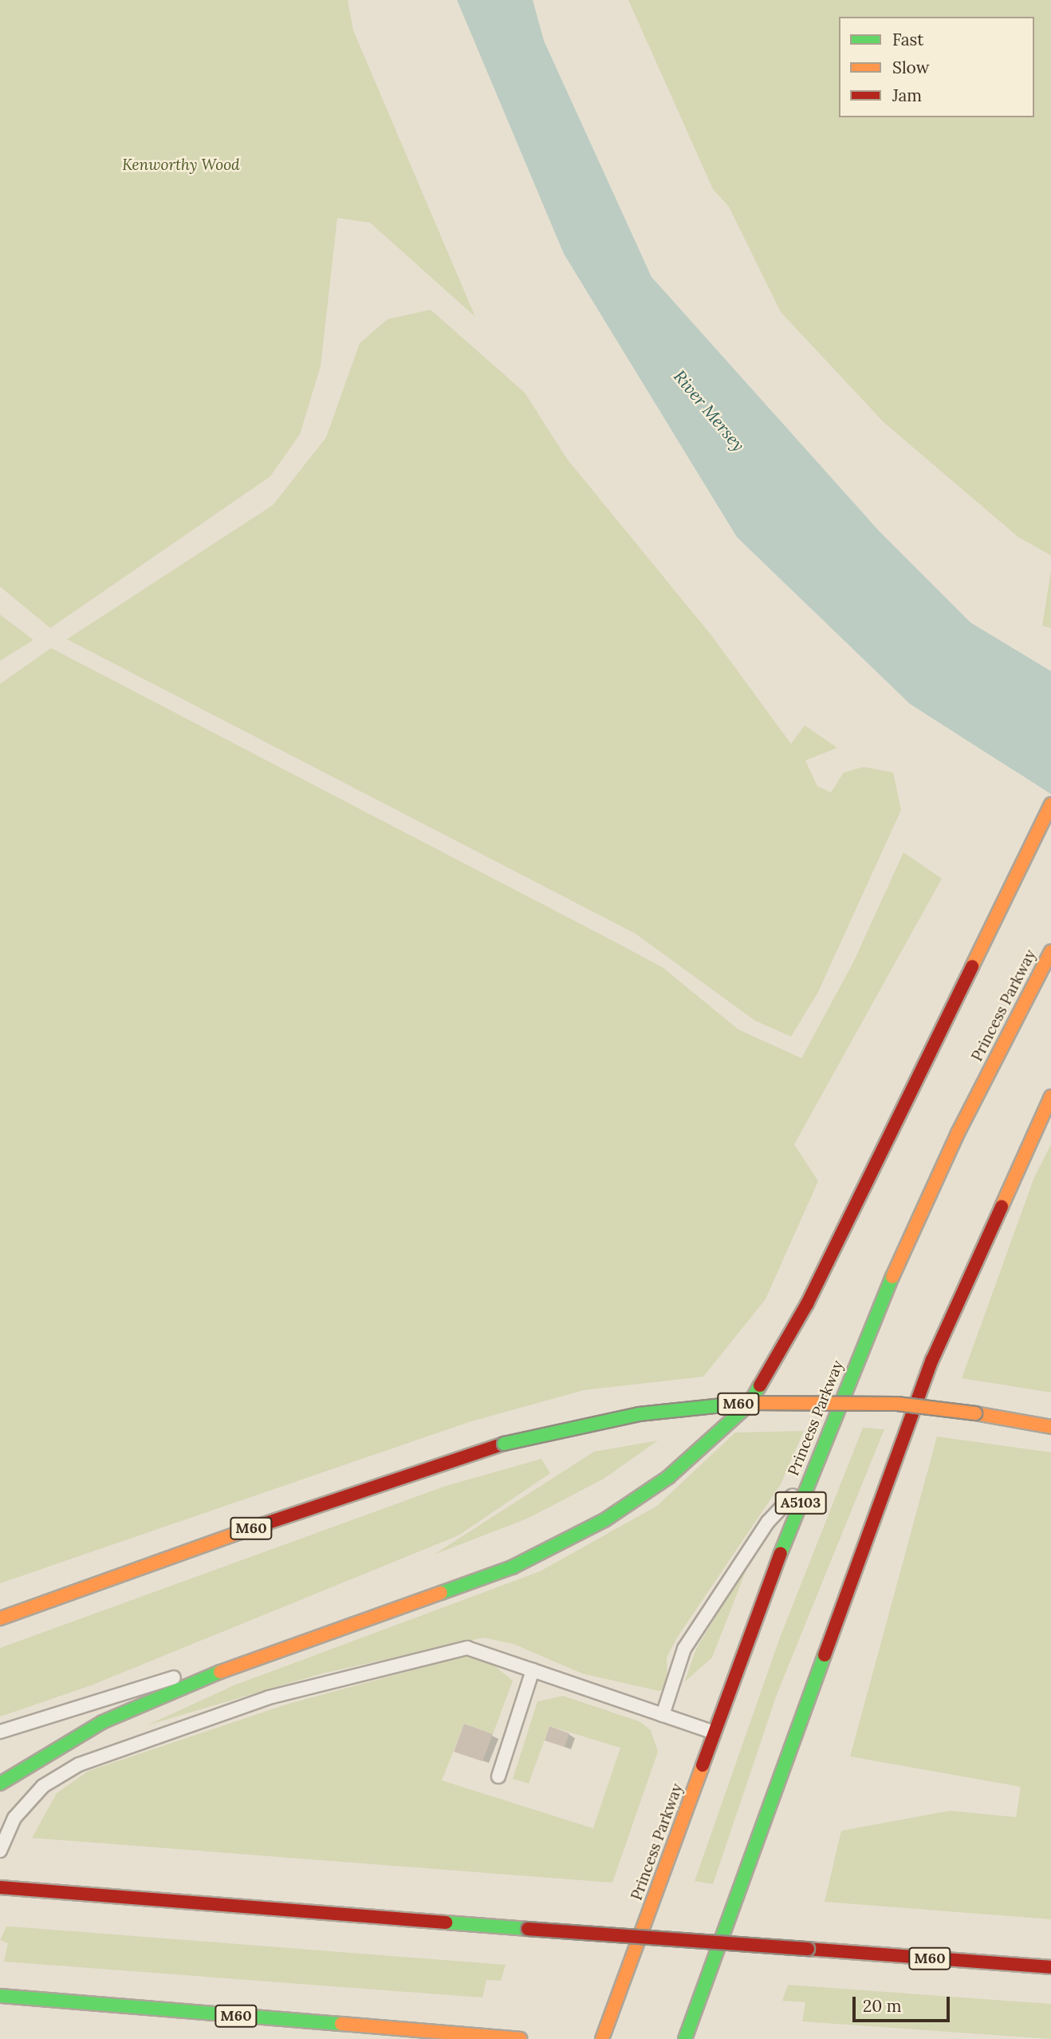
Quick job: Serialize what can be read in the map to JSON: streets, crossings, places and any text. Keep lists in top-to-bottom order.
{
  "streets": {
    "highway": ["Princess Parkway", "M60", "A5103"]
  },
  "water": ["River Mersey"],
  "parks": ["Kenworthy Wood"],
  "legend": ["Fast", "Slow", "Jam"],
  "scale_bar": "20 m"
}
